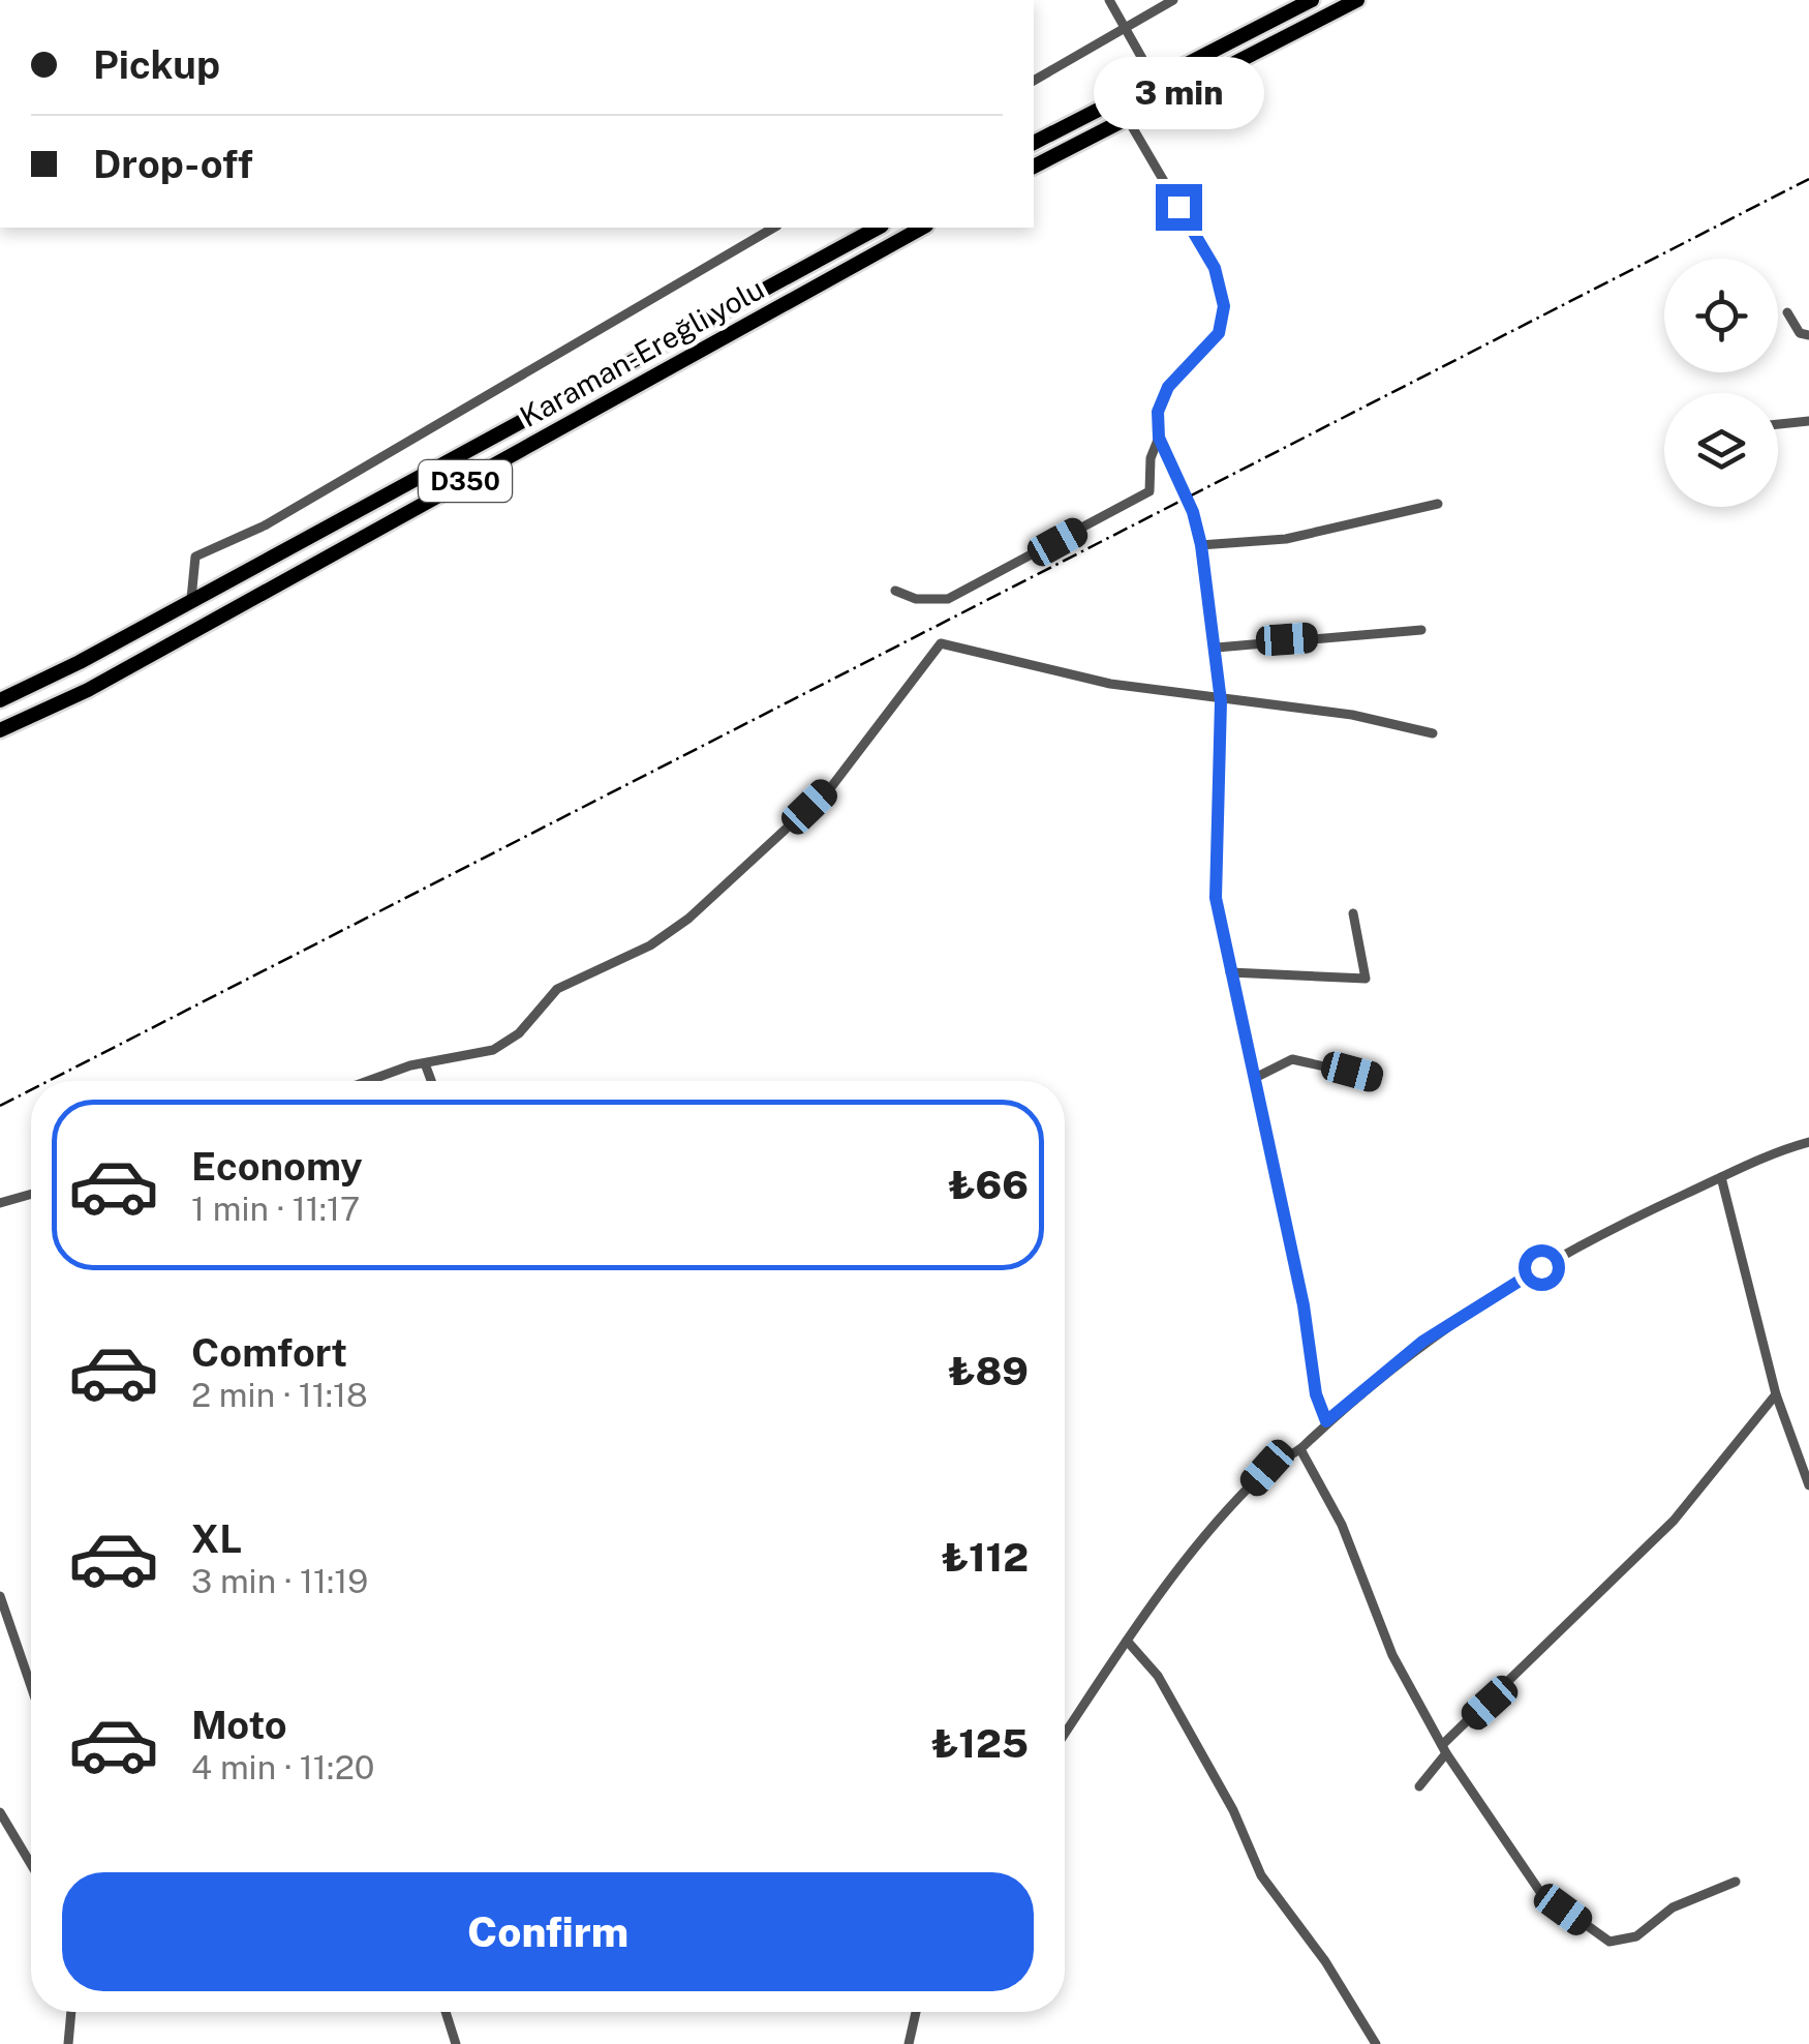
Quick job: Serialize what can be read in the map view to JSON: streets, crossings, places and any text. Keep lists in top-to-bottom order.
{
  "streets": {
    "highway": ["Karaman-Ereğli yolu", "D350"]
  },
  "page": {
    "banner": ["Pickup", "Drop-off"],
    "bubble": "3 min",
    "list": [
      {
        "name": "Economy",
        "note": "1 min · 11:17",
        "value": "₺66"
      },
      {
        "name": "Comfort",
        "note": "2 min · 11:18",
        "value": "₺89"
      },
      {
        "name": "XL",
        "note": "3 min · 11:19",
        "value": "₺112"
      },
      {
        "name": "Moto",
        "note": "4 min · 11:20",
        "value": "₺125"
      }
    ],
    "buttons": "Confirm"
  }
}
